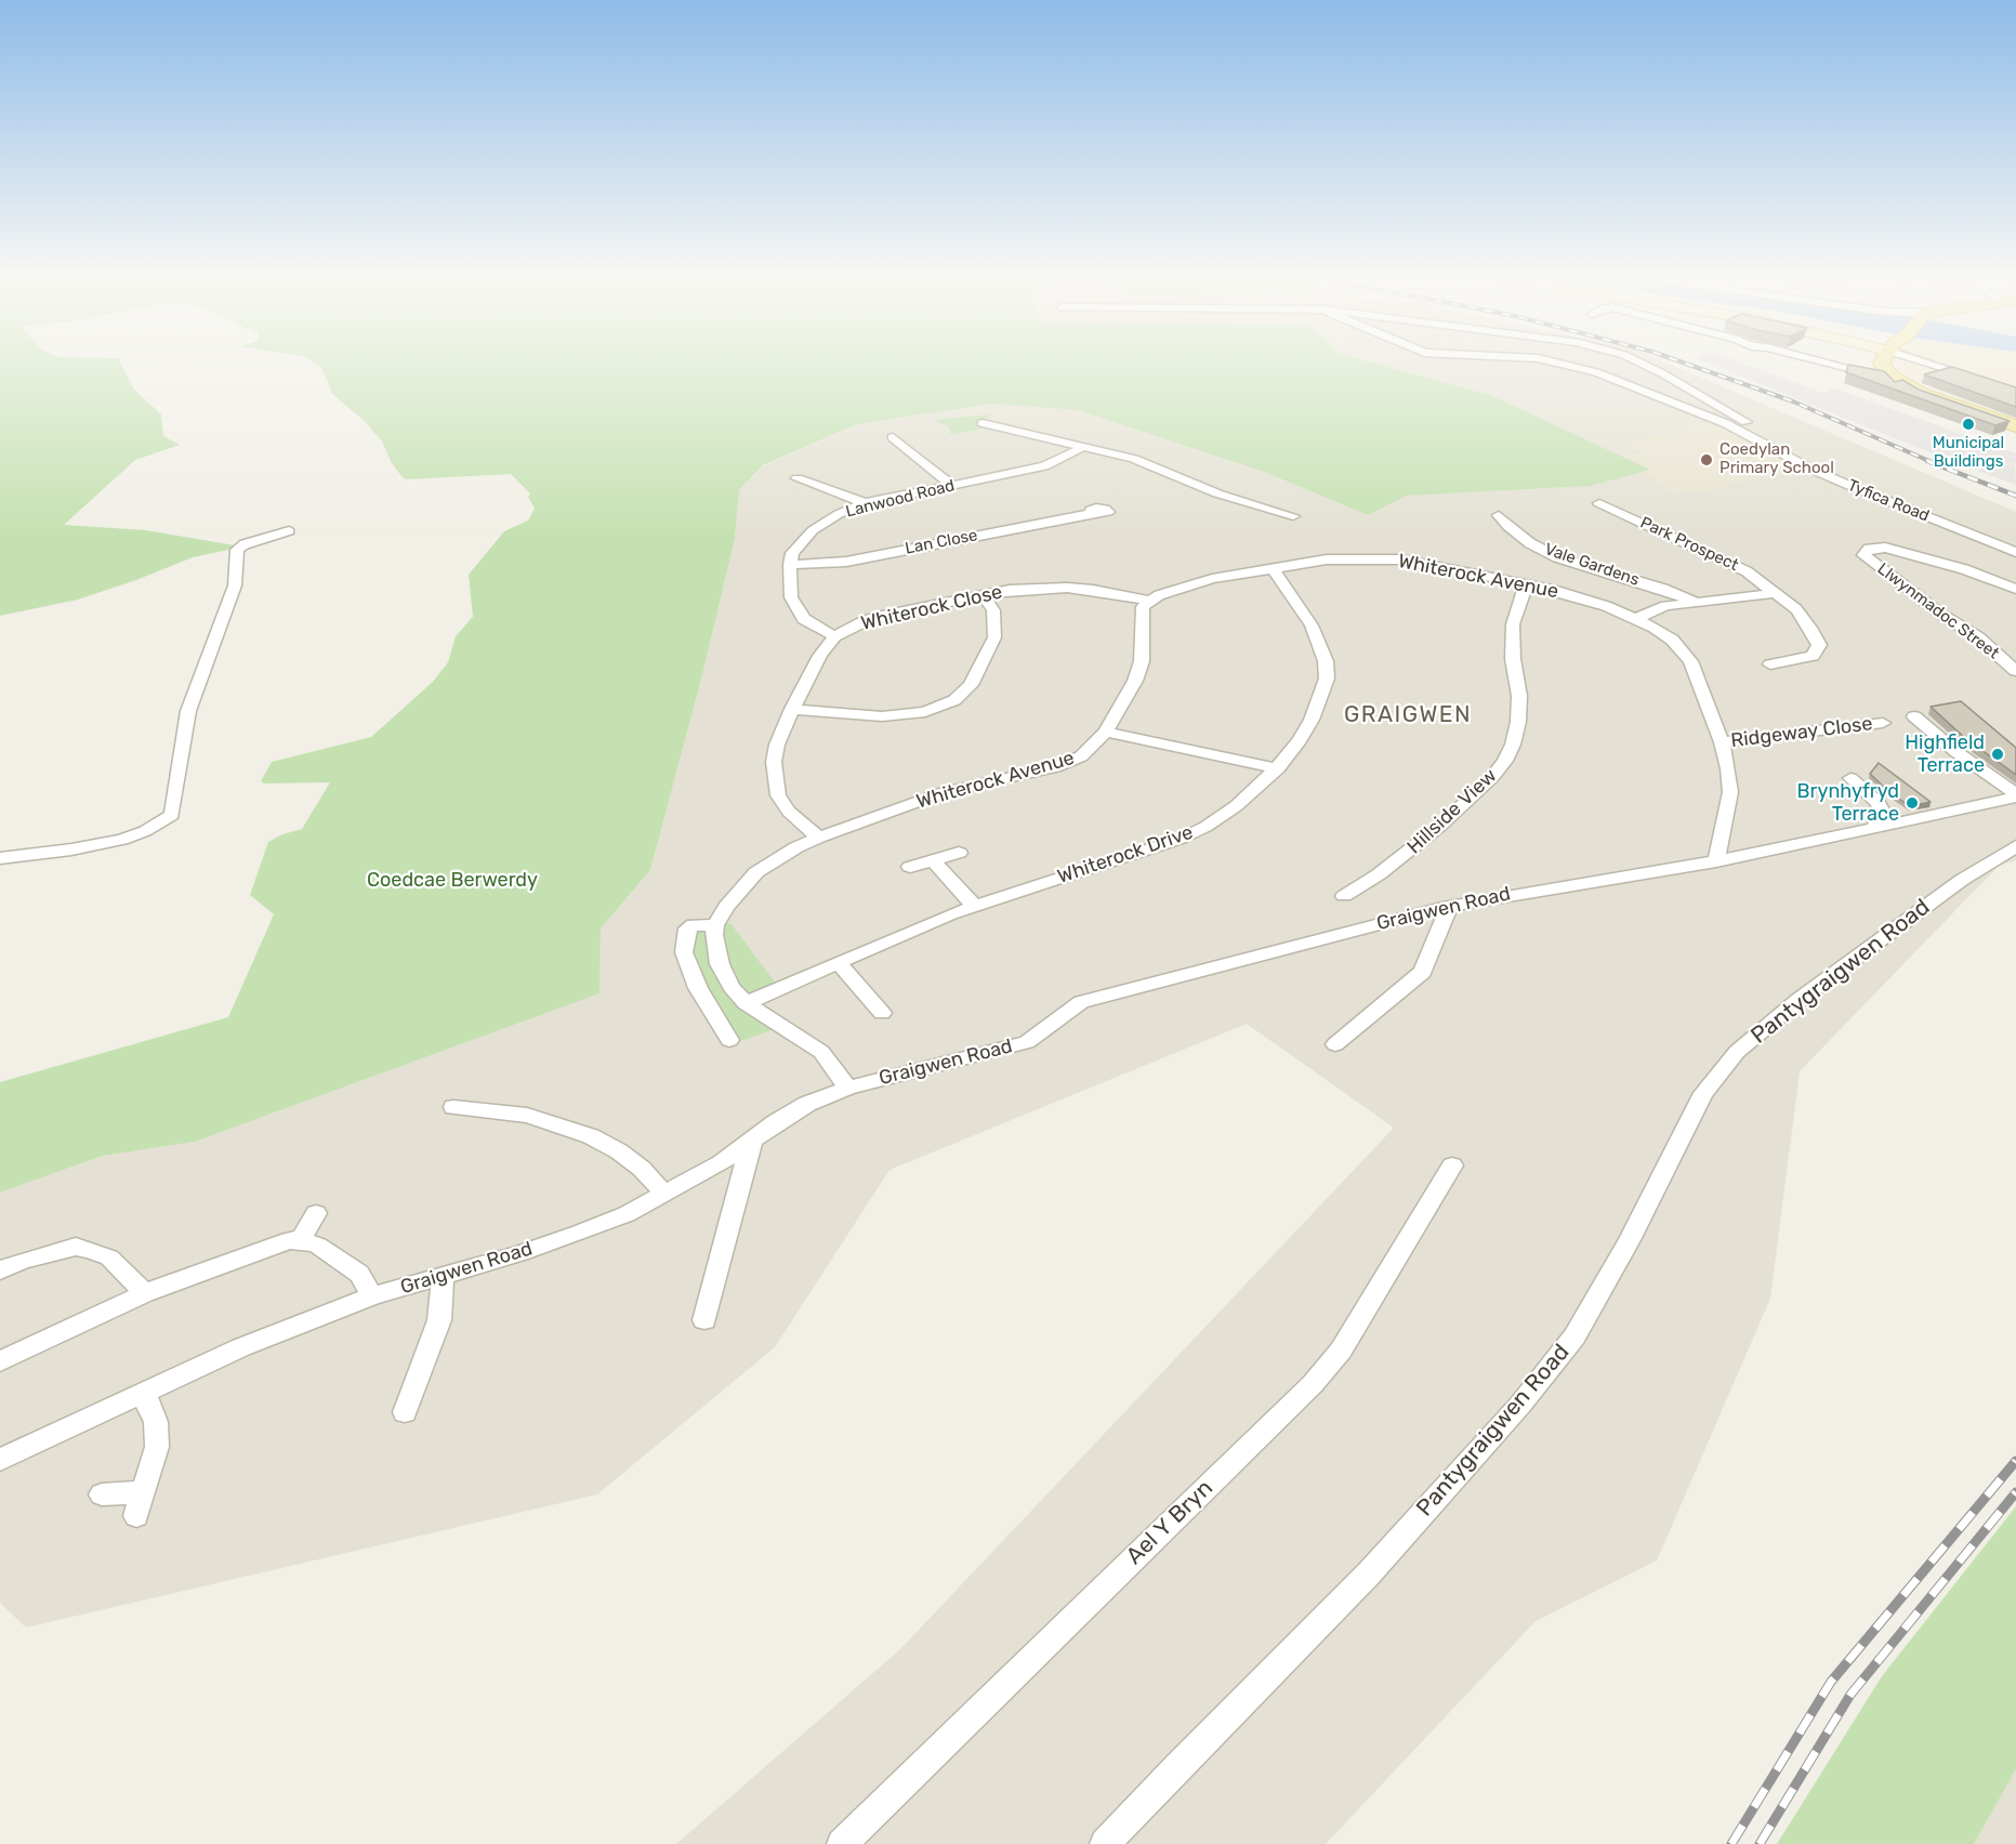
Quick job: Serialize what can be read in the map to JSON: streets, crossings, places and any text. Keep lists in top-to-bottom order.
{
  "streets": {
    "street": [
      "Lanwood Road",
      "Tyfica Road",
      "Lan Close",
      "Park Prospect",
      "Vale Gardens",
      "Whiterock Avenue",
      "Whiterock Close",
      "Llwynmadoc Street",
      "Ridgeway Close",
      "Hillside View",
      "Whiterock Drive",
      "Graigwen Road",
      "Pantygraigwen Road",
      "Ael Y Bryn"
    ]
  },
  "crossings": [
    ["Lanwood Road", "Lan Close"],
    ["Park Prospect", "Vale Gardens"],
    ["Park Prospect", "Whiterock Avenue"],
    ["Whiterock Avenue", "Whiterock Close"],
    ["Whiterock Avenue", "Ridgeway Close"],
    ["Whiterock Avenue", "Hillside View"],
    ["Whiterock Avenue", "Whiterock Drive"],
    ["Whiterock Avenue", "Graigwen Road"]
  ],
  "districts": ["GRAIGWEN"],
  "parks": ["Coedcae Berwerdy"],
  "places": [
    "Municipal Buildings",
    "Coedylan Primary School",
    "Highfield Terrace",
    "Brynhyfryd Terrace"
  ]
}
